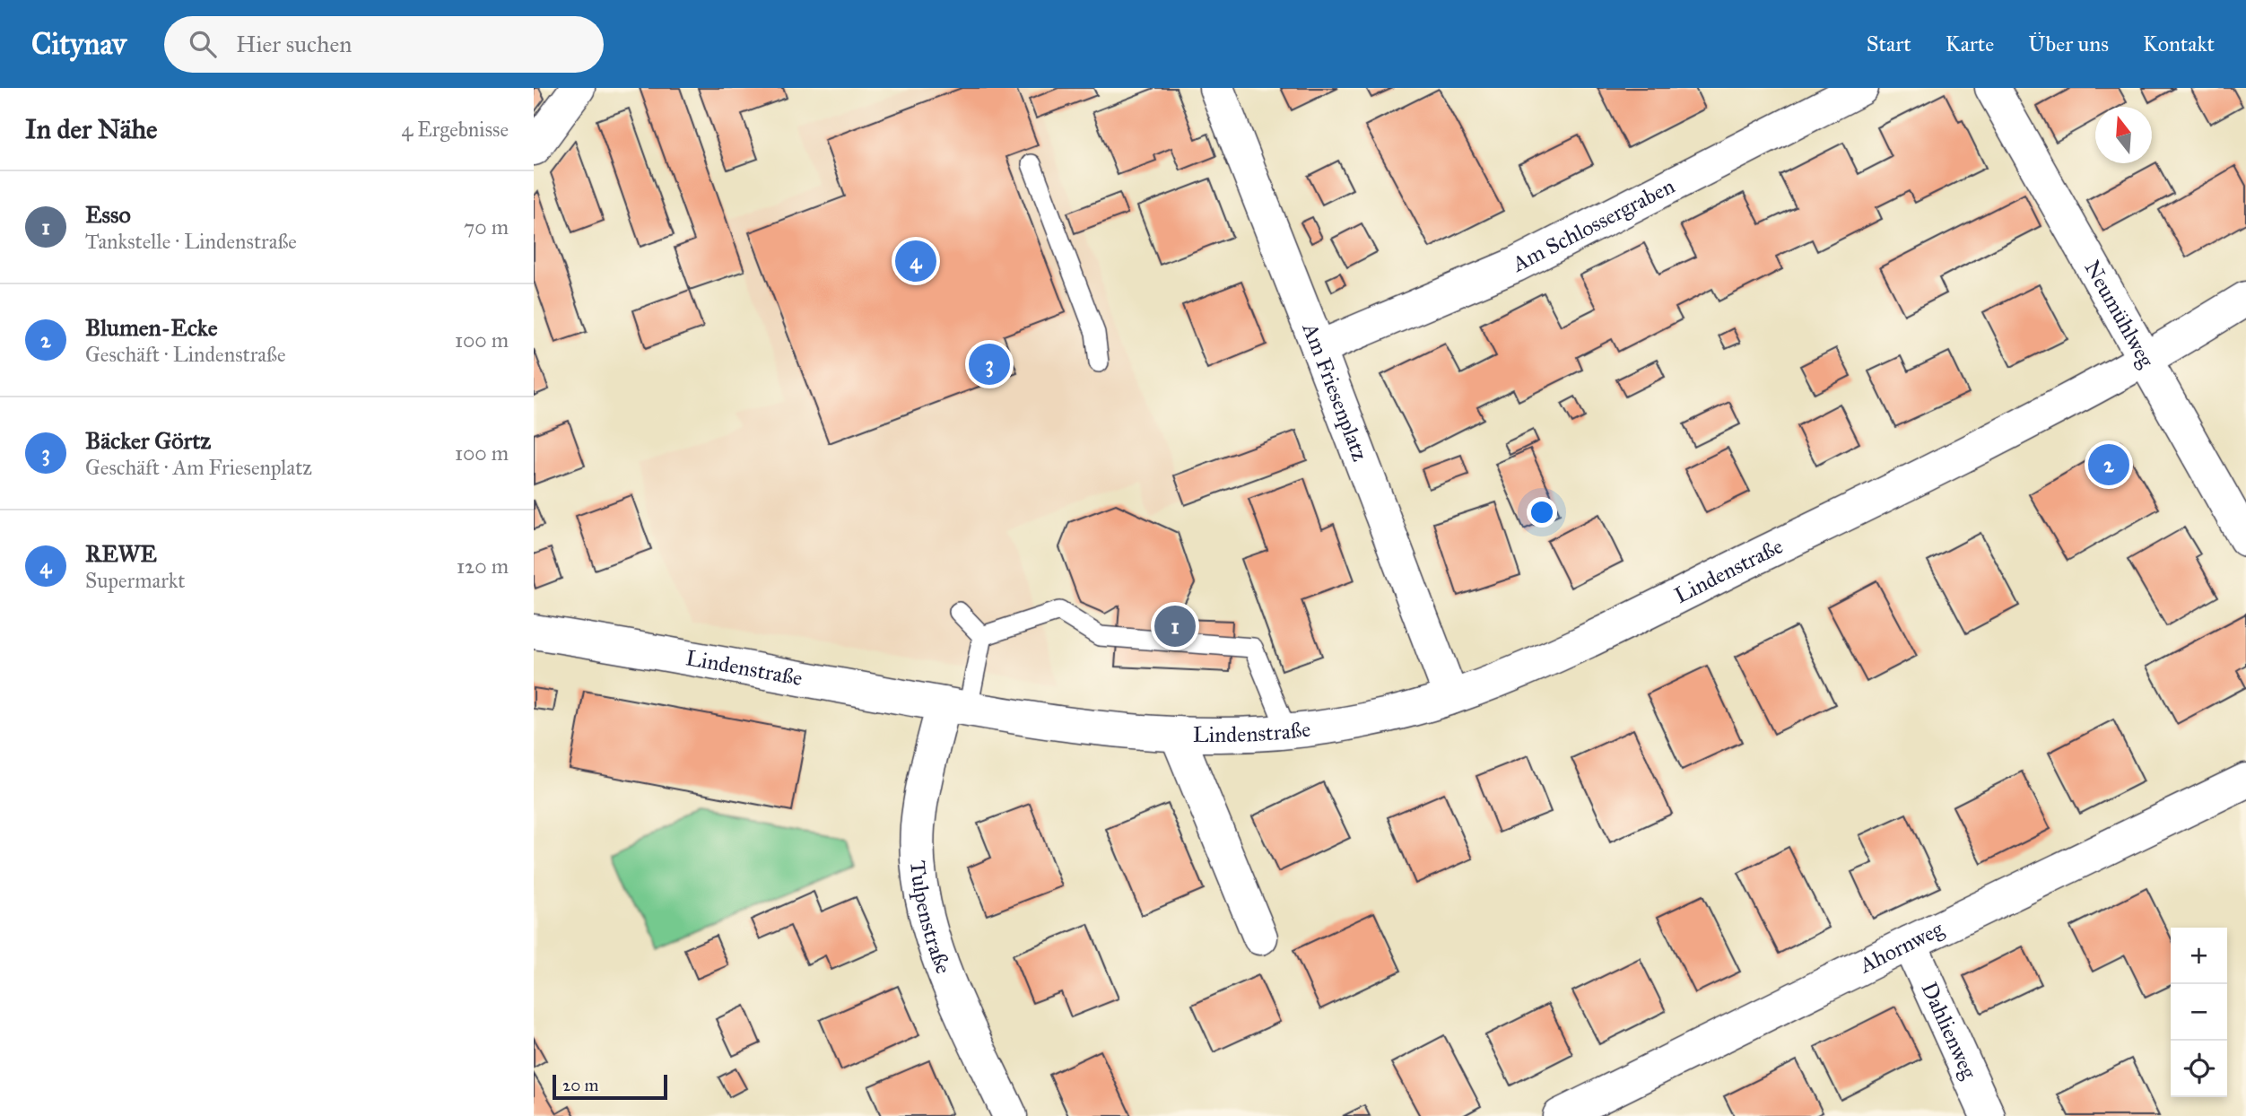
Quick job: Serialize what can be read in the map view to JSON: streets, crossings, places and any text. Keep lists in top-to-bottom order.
{
  "streets": {
    "street": [
      "Am Schlossergraben",
      "Neumühlweg",
      "Am Friesenplatz",
      "Lindenstraße",
      "Tulpenstraße",
      "Ahornweg",
      "Dahlienweg"
    ]
  },
  "crossings": [
    ["Am Schlossergraben", "Am Friesenplatz"],
    ["Neumühlweg", "Lindenstraße"],
    ["Am Friesenplatz", "Lindenstraße"],
    ["Lindenstraße", "Tulpenstraße"],
    ["Ahornweg", "Dahlienweg"]
  ],
  "scale_bar": "20 m",
  "north": "top",
  "page": {
    "header": "Citynav",
    "search": "Hier suchen",
    "nav": [
      "Start",
      "Karte",
      "Über uns",
      "Kontakt"
    ],
    "heading": ["In der Nähe", "4 Ergebnisse"],
    "list": [
      {
        "mark": "1",
        "name": "Esso",
        "note": "Tankstelle · Lindenstraße",
        "value": "70 m"
      },
      {
        "mark": "2",
        "name": "Blumen-Ecke",
        "note": "Geschäft · Lindenstraße",
        "value": "100 m"
      },
      {
        "mark": "3",
        "name": "Bäcker Görtz",
        "note": "Geschäft · Am Friesenplatz",
        "value": "100 m"
      },
      {
        "mark": "4",
        "name": "REWE",
        "note": "Supermarkt",
        "value": "120 m"
      }
    ],
    "pins": [
      "4",
      "3",
      "2",
      "1"
    ],
    "map_buttons": ["+", "−"],
    "scale": "20 m"
  }
}
